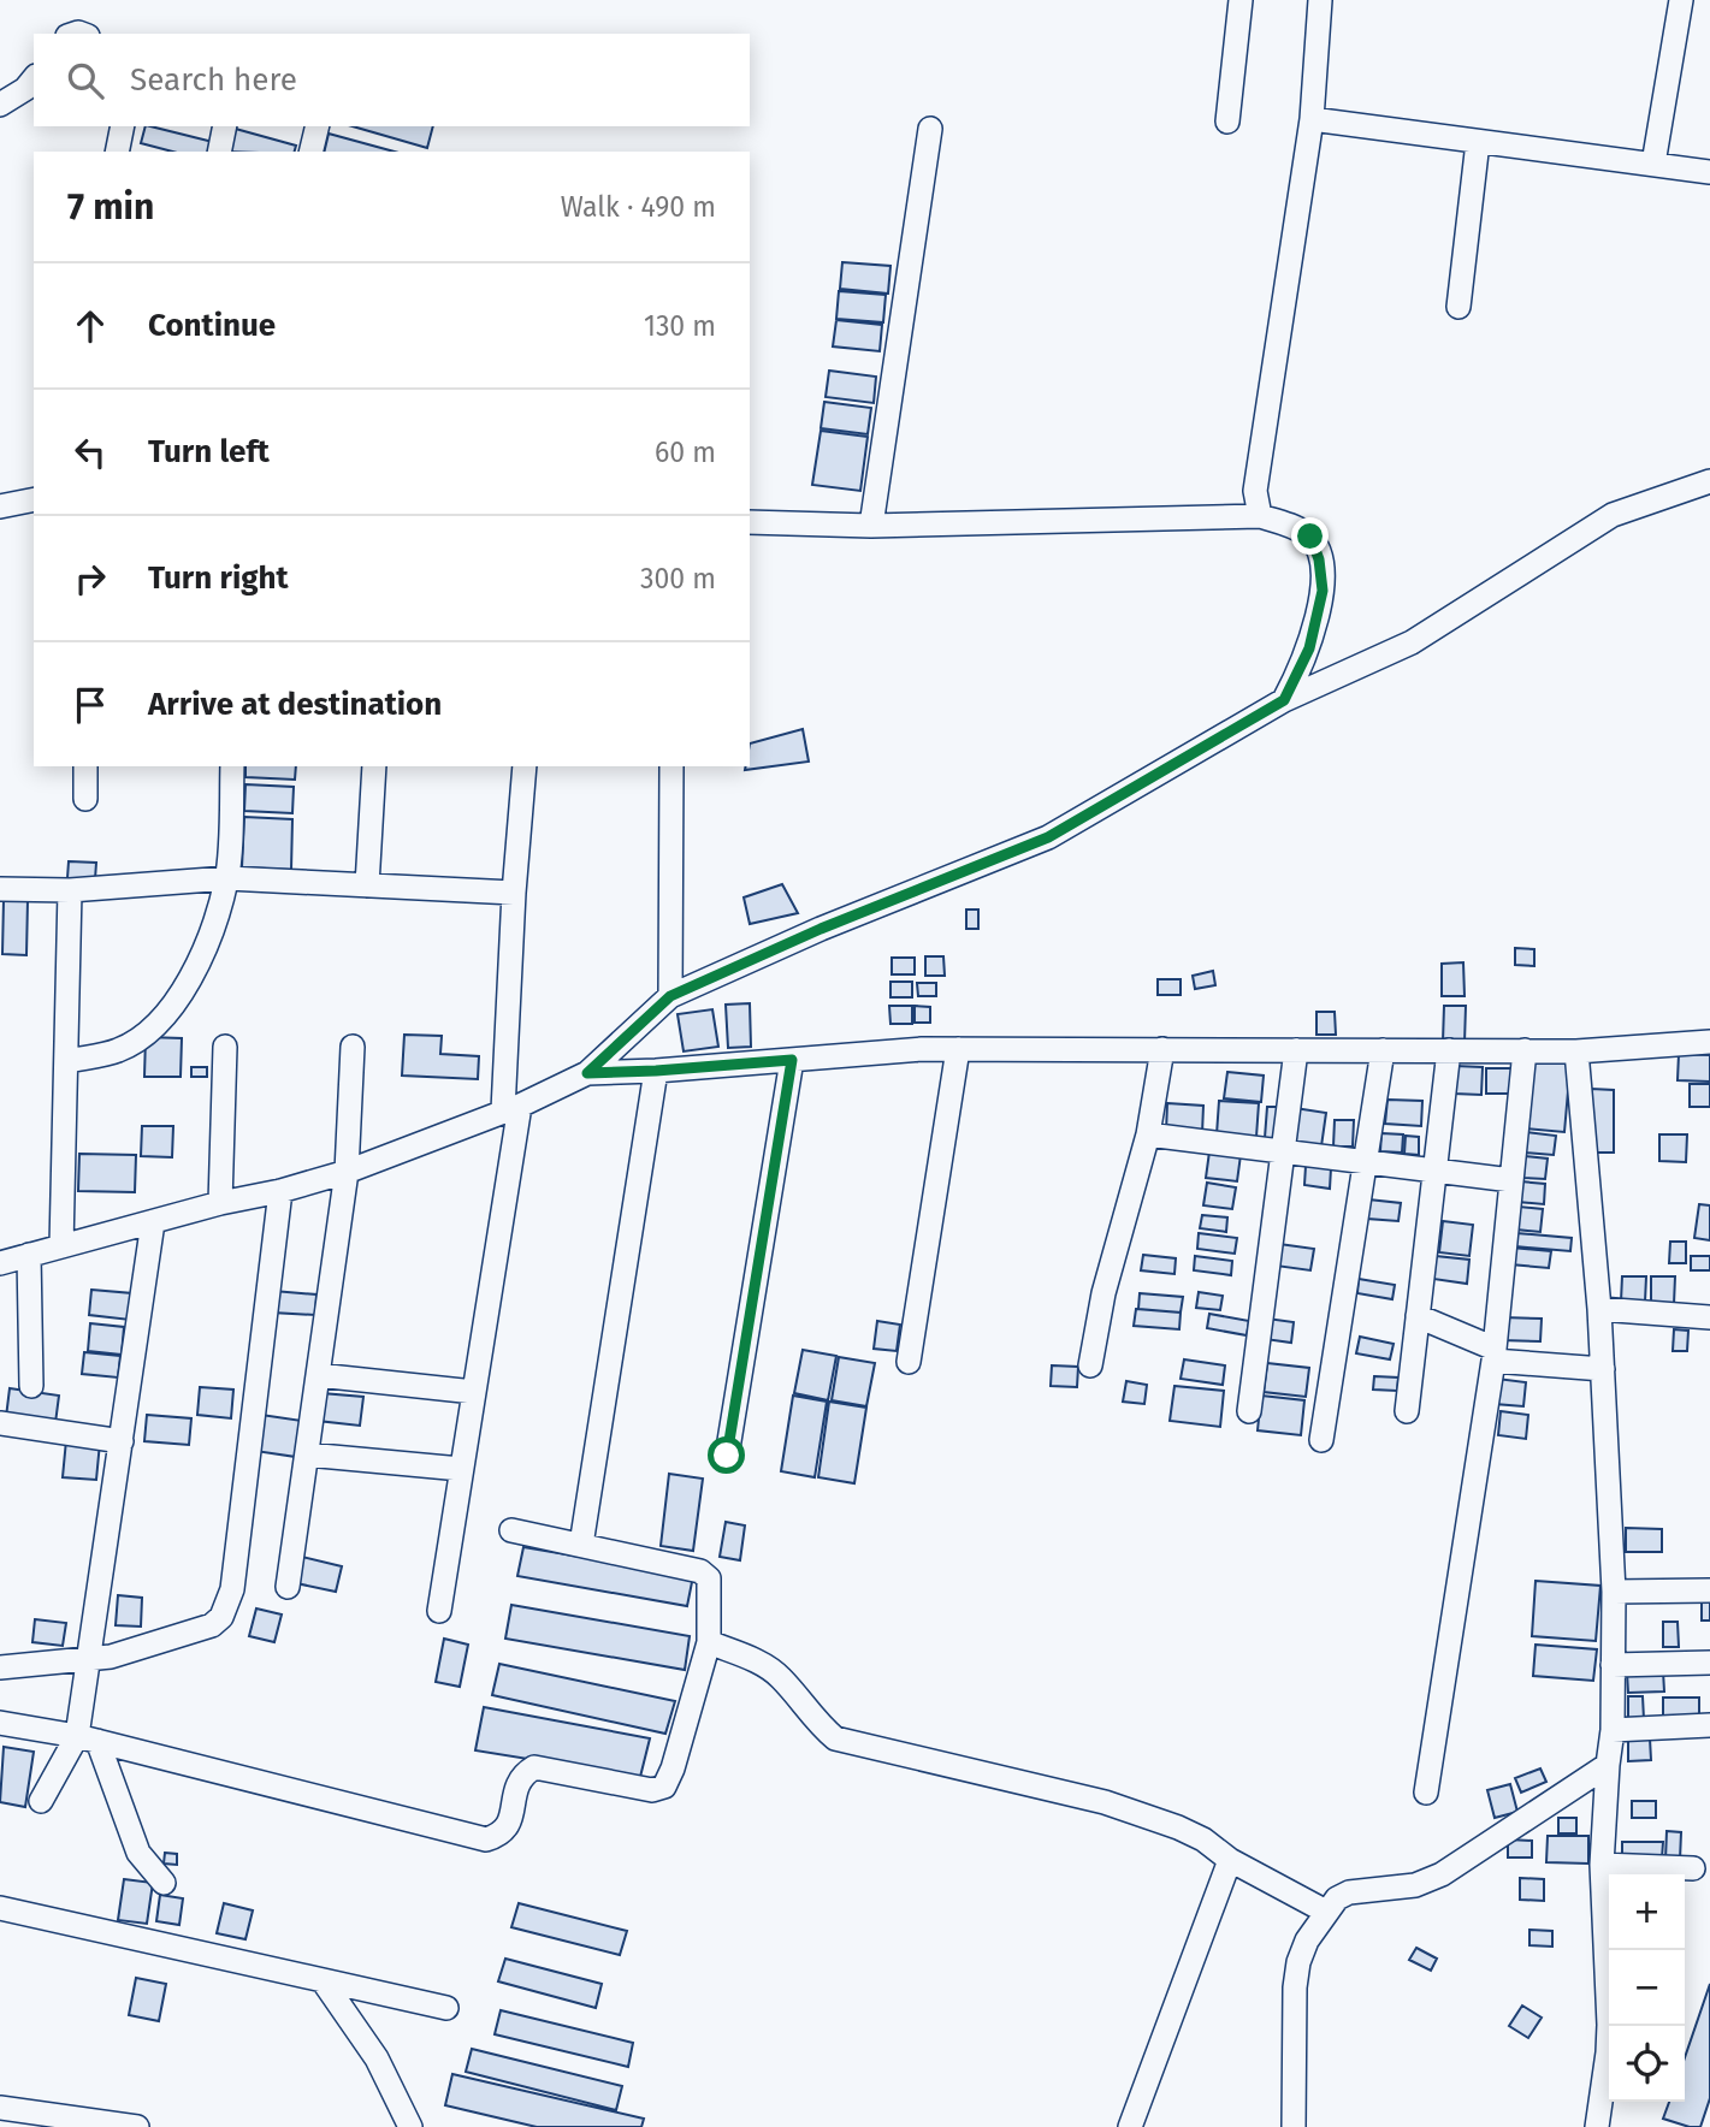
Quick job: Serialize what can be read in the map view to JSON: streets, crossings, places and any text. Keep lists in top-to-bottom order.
{
  "page": {
    "search": "Search here",
    "heading": ["7 min", "Walk · 490 m"],
    "list": [
      ["Continue", "130 m"],
      ["Turn left", "60 m"],
      ["Turn right", "300 m"],
      "Arrive at destination"
    ],
    "map_buttons": ["+", "−"]
  }
}
